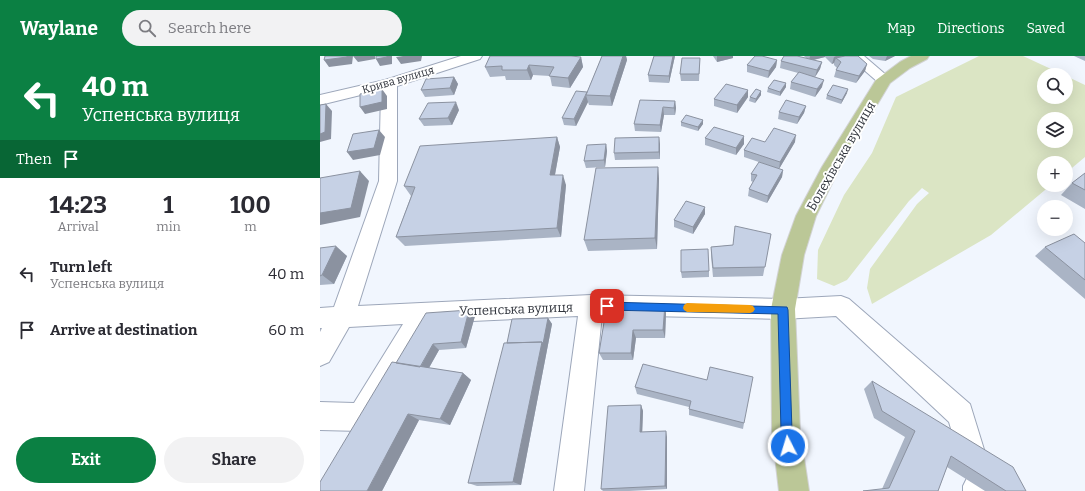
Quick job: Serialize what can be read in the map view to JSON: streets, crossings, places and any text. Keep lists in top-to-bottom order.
{
  "streets": {
    "main road": ["Болехівська вулиця"],
    "street": ["Крива вулиця", "Успенська вулиця"]
  },
  "crossings": [
    ["Болехівська вулиця", "Успенська вулиця"]
  ],
  "page": {
    "header": "Waylane",
    "search": "Search here",
    "nav": ["Map", "Directions", "Saved"],
    "turn": ["40 m", "Успенська вулиця"],
    "map_buttons": ["+", "−"],
    "then": "Then",
    "eta": [
      "14:23",
      "Arrival",
      "1",
      "min",
      "100",
      "m"
    ],
    "list": [
      {
        "name": "Turn left",
        "note": "Успенська вулиця",
        "value": "40 m"
      },
      {
        "name": "Arrive at destination",
        "value": "60 m"
      }
    ],
    "buttons": ["Exit", "Share"]
  }
}
